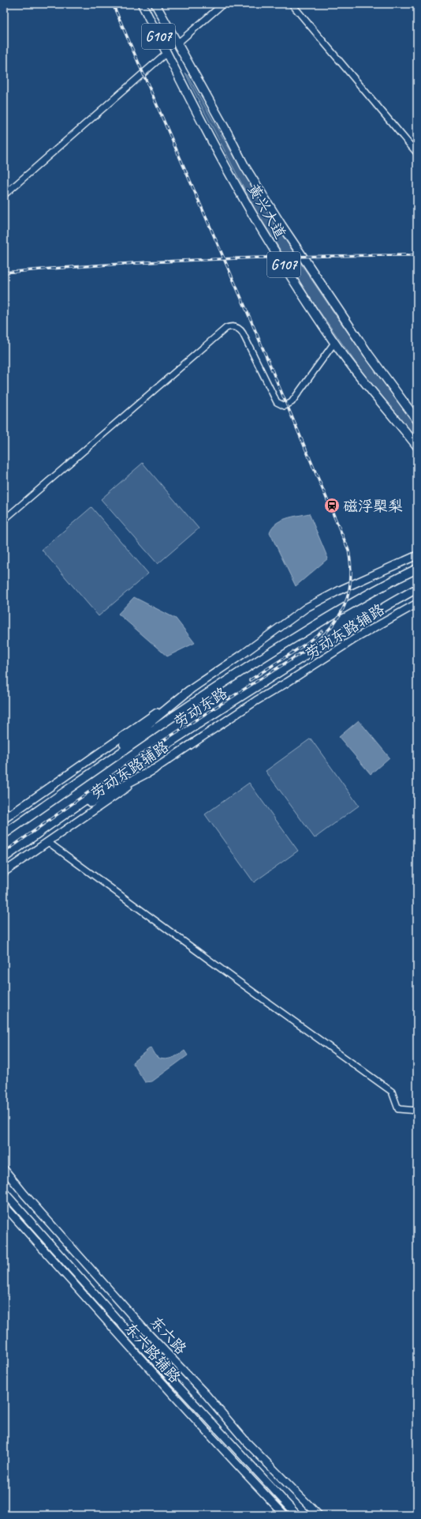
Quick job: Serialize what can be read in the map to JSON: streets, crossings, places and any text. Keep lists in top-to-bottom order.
{
  "streets": {
    "highway": ["G107", "黄兴大道", "劳动东路"],
    "main road": ["劳动东路辅路", "东六路", "东六路辅路"]
  },
  "places": {
    "station": ["磁浮㮾梨"]
  }
}
